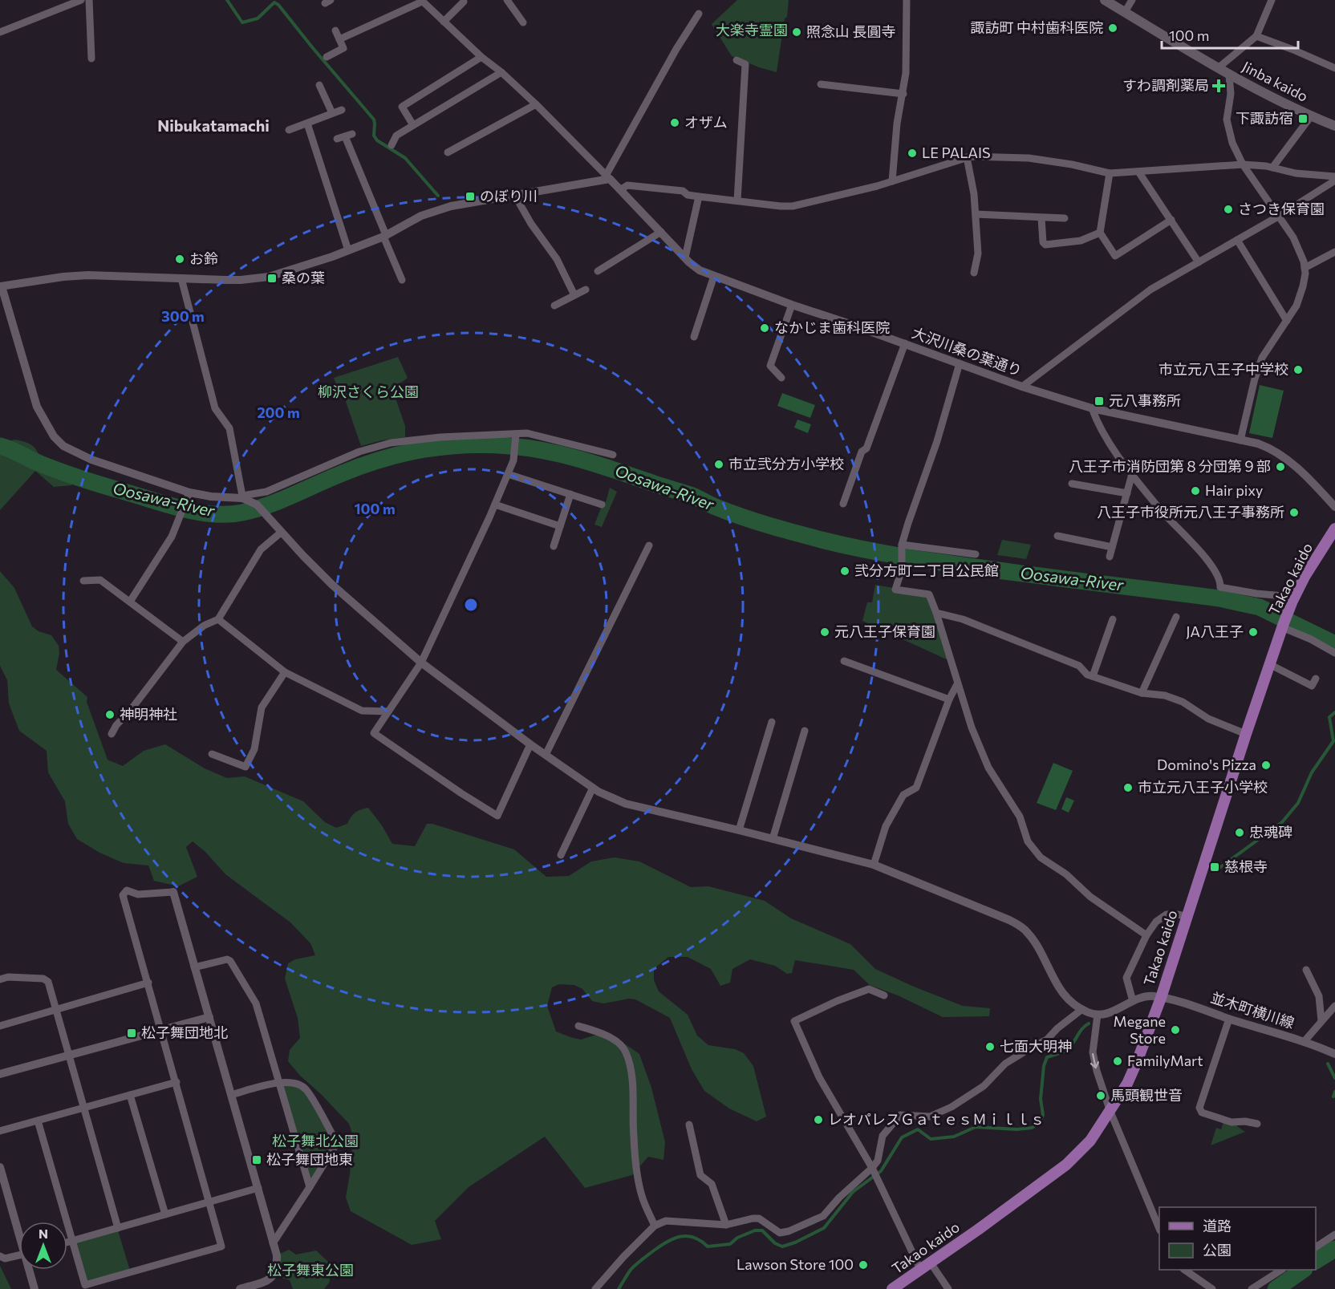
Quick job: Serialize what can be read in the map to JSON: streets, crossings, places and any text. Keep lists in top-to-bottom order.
{
  "streets": {
    "main road": ["Jinba kaido", "Takao kaido"],
    "street": ["大沢川桑の葉通り", "並木町横川線"]
  },
  "crossings": [
    ["Takao kaido", "並木町横川線"]
  ],
  "districts": ["Nibukatamachi"],
  "water": ["Oosawa-River"],
  "parks": [
    "大楽寺霊園",
    "柳沢さくら公園",
    "松子舞北公園",
    "松子舞東公園"
  ],
  "places": {
    "other": [
      "諏訪町 中村歯科医院",
      "照念山 長圓寺",
      "オザム",
      "LE PALAIS",
      "さつき保育園",
      "お鈴",
      "なかじま歯科医院",
      "市立元八王子中学校",
      "市立弐分方小学校",
      "八王子市消防団第８分団第９部",
      "Hair pixy",
      "八王子市役所元八王子事務所",
      "弐分方町二丁目公民館",
      "元八王子保育園",
      "JA八王子",
      "神明神社",
      "Domino's Pizza",
      "市立元八王子小学校",
      "忠魂碑",
      "Megane Store",
      "七面大明神",
      "FamilyMart",
      "馬頭観世音",
      "レオパレスＧａｔｅｓＭｉｌｌｓ",
      "Lawson Store 100"
    ],
    "health": ["すわ調剤薬局"],
    "transit": [
      "下諏訪宿",
      "のぼり川",
      "桑の葉",
      "元八事務所",
      "慈根寺",
      "松子舞団地北",
      "松子舞団地東"
    ]
  },
  "legend": ["道路", "公園"],
  "scale_bar": "100 m",
  "north": "top",
  "rings": ["300 m", "200 m", "100 m"]
}
